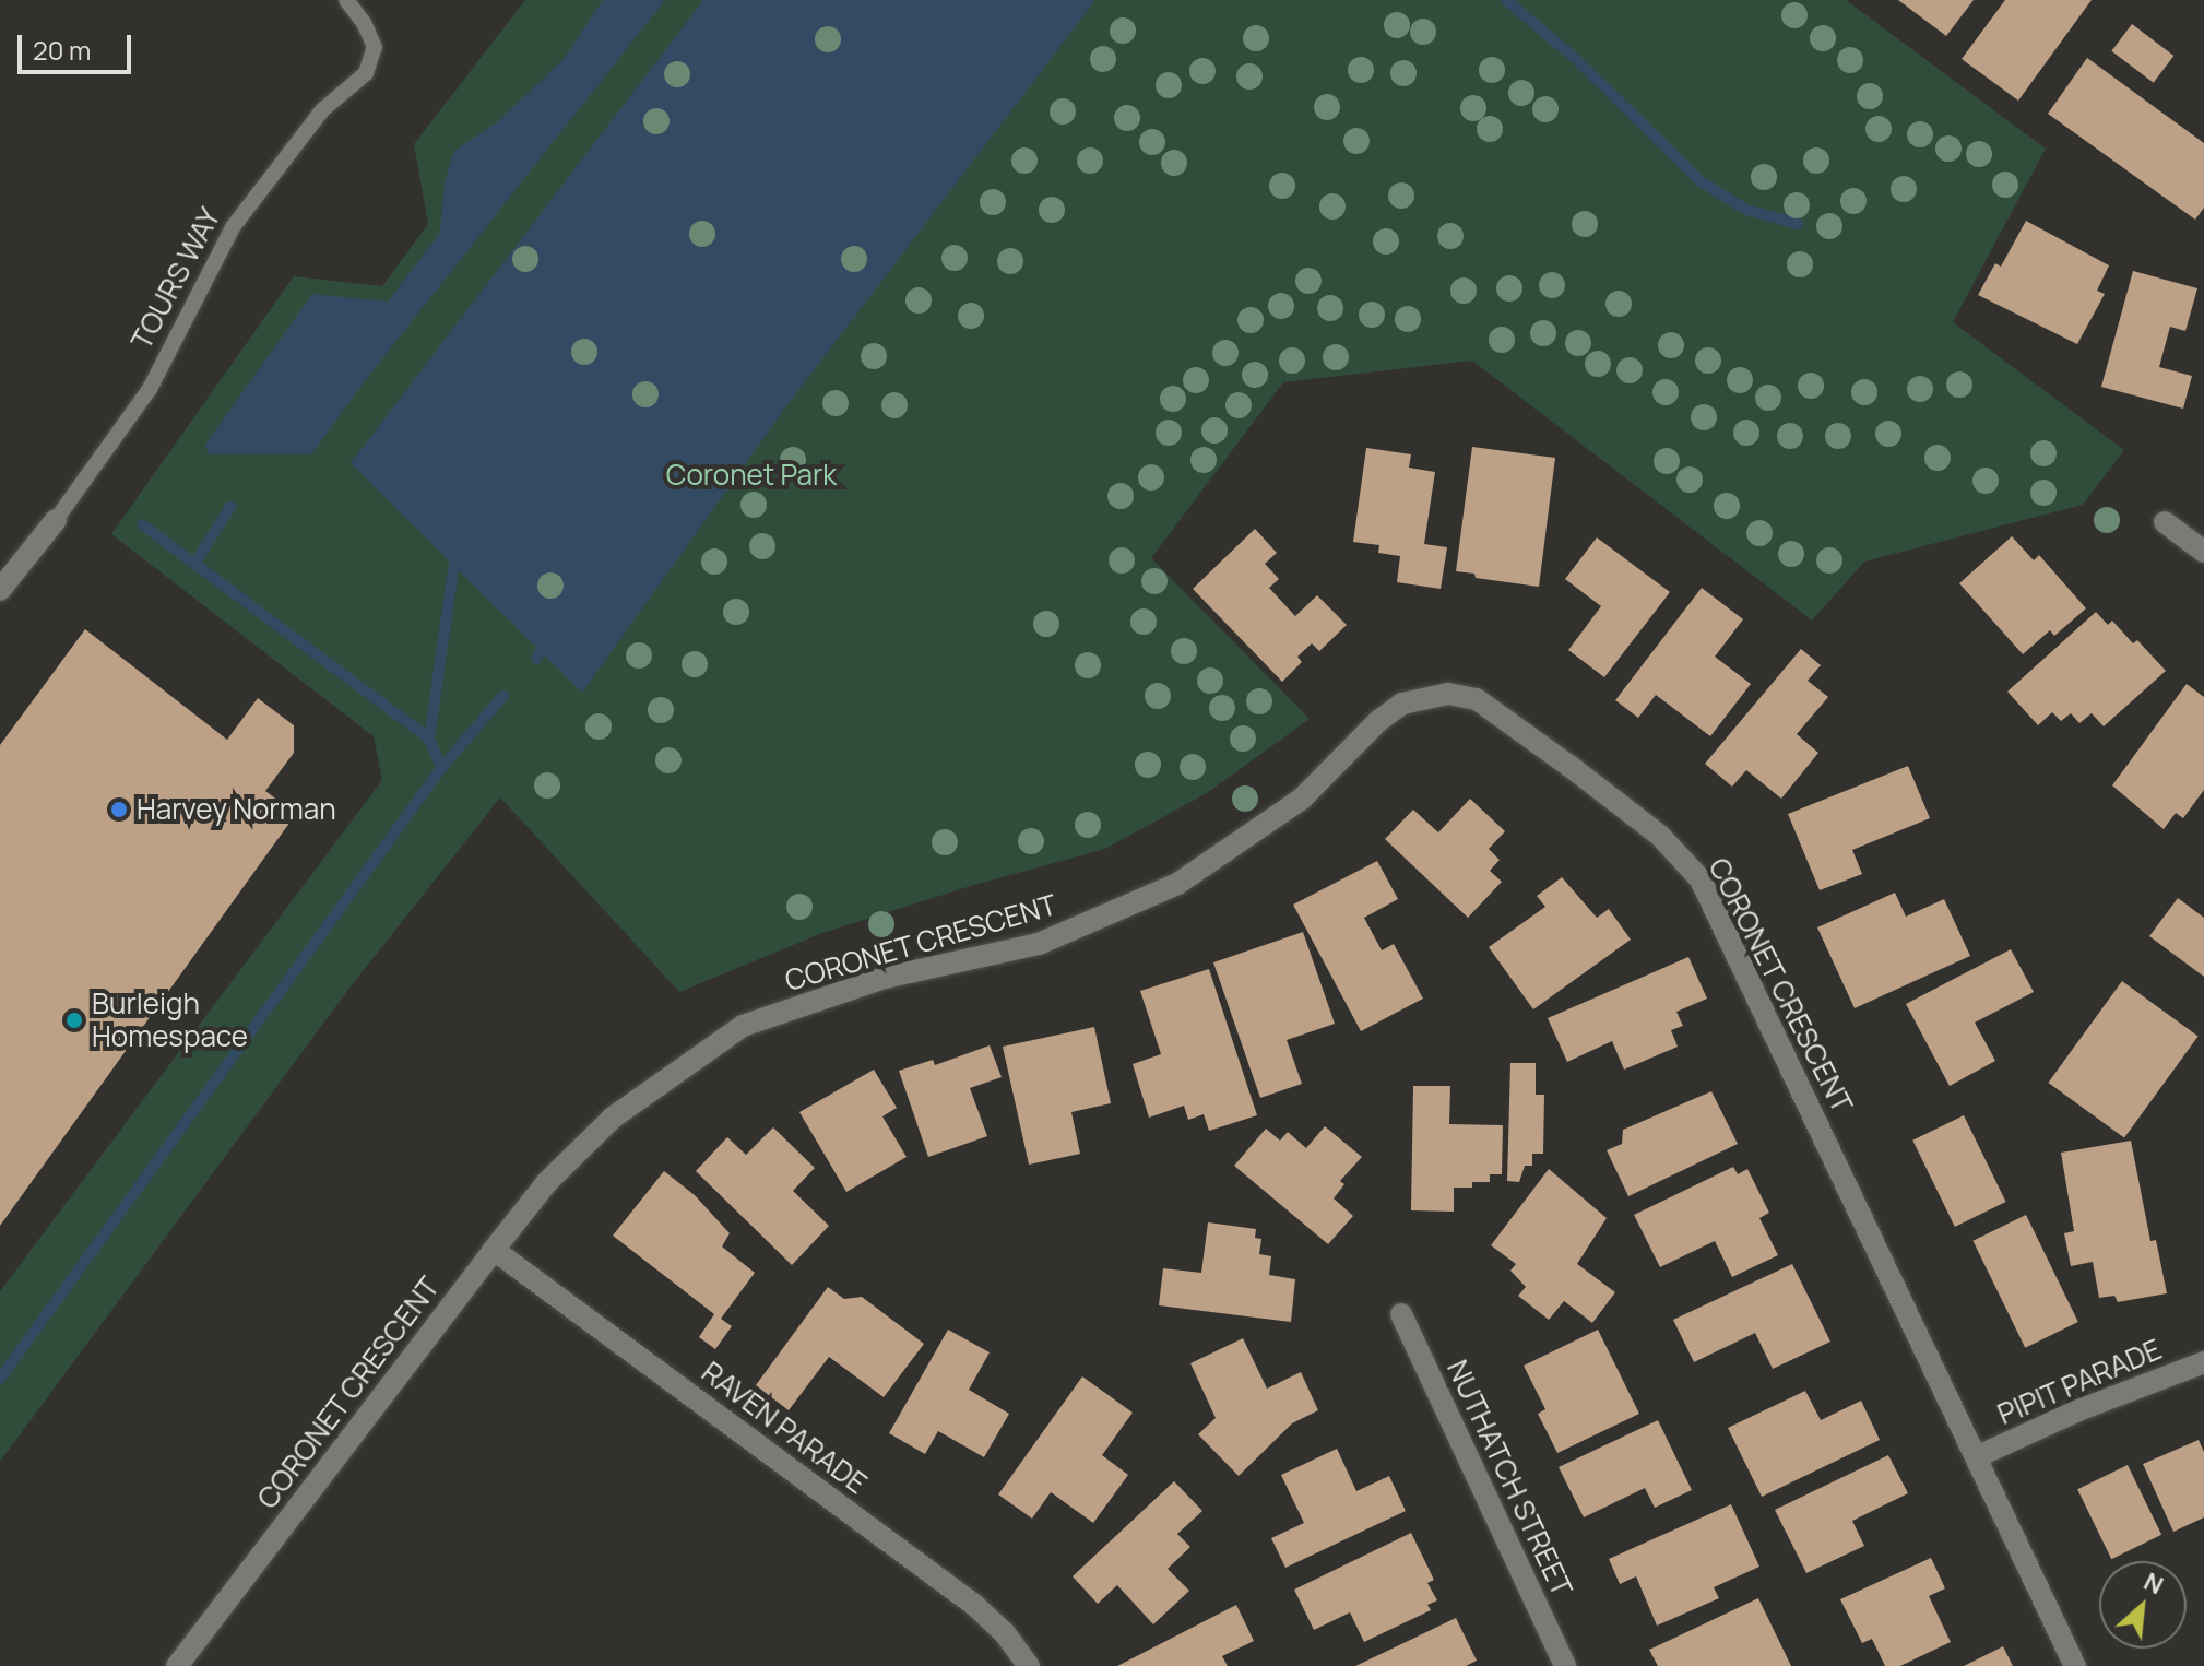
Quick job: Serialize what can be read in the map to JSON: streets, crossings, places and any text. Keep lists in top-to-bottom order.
{
  "streets": {
    "street": [
      "TOURS WAY",
      "CORONET CRESCENT",
      "PIPIT PARADE",
      "RAVEN PARADE",
      "NUTHATCH STREET"
    ]
  },
  "crossings": [
    ["CORONET CRESCENT", "PIPIT PARADE"],
    ["CORONET CRESCENT", "RAVEN PARADE"]
  ],
  "parks": ["Coronet Park"],
  "places": ["Harvey Norman", "Burleigh Homespace"],
  "scale_bar": "20 m",
  "north": "top right"
}
